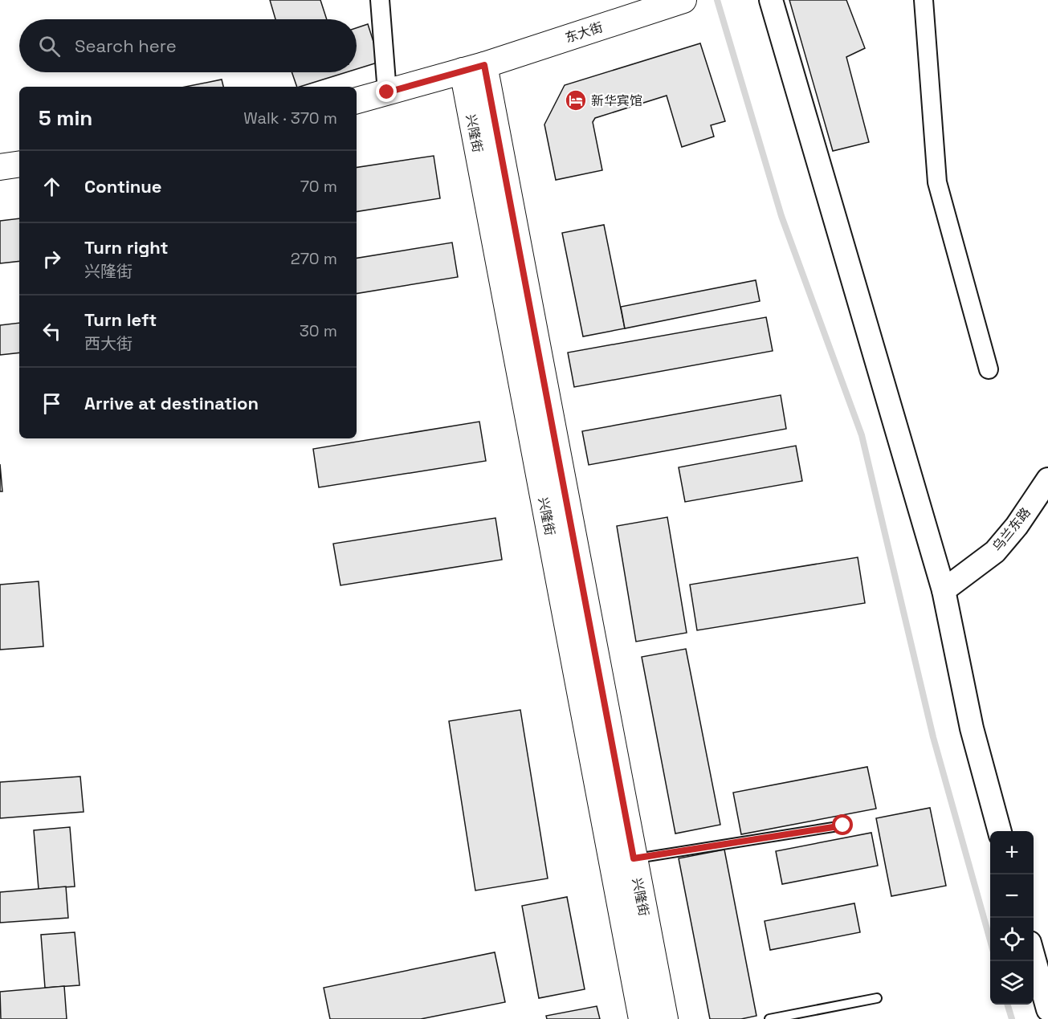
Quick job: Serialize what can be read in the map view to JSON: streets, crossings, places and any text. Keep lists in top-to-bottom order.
{
  "streets": {
    "main road": ["东大街", "兴隆街"],
    "street": ["乌兰东路"]
  },
  "crossings": [
    ["东大街", "兴隆街"]
  ],
  "places": {
    "hotel": ["新华宾馆"]
  },
  "page": {
    "search": "Search here",
    "heading": ["5 min", "Walk · 370 m"],
    "list": [
      ["Continue", "70 m"],
      ["Turn right", "兴隆街", "270 m"],
      ["Turn left", "西大街", "30 m"],
      "Arrive at destination"
    ],
    "map_buttons": ["+", "−"]
  }
}
